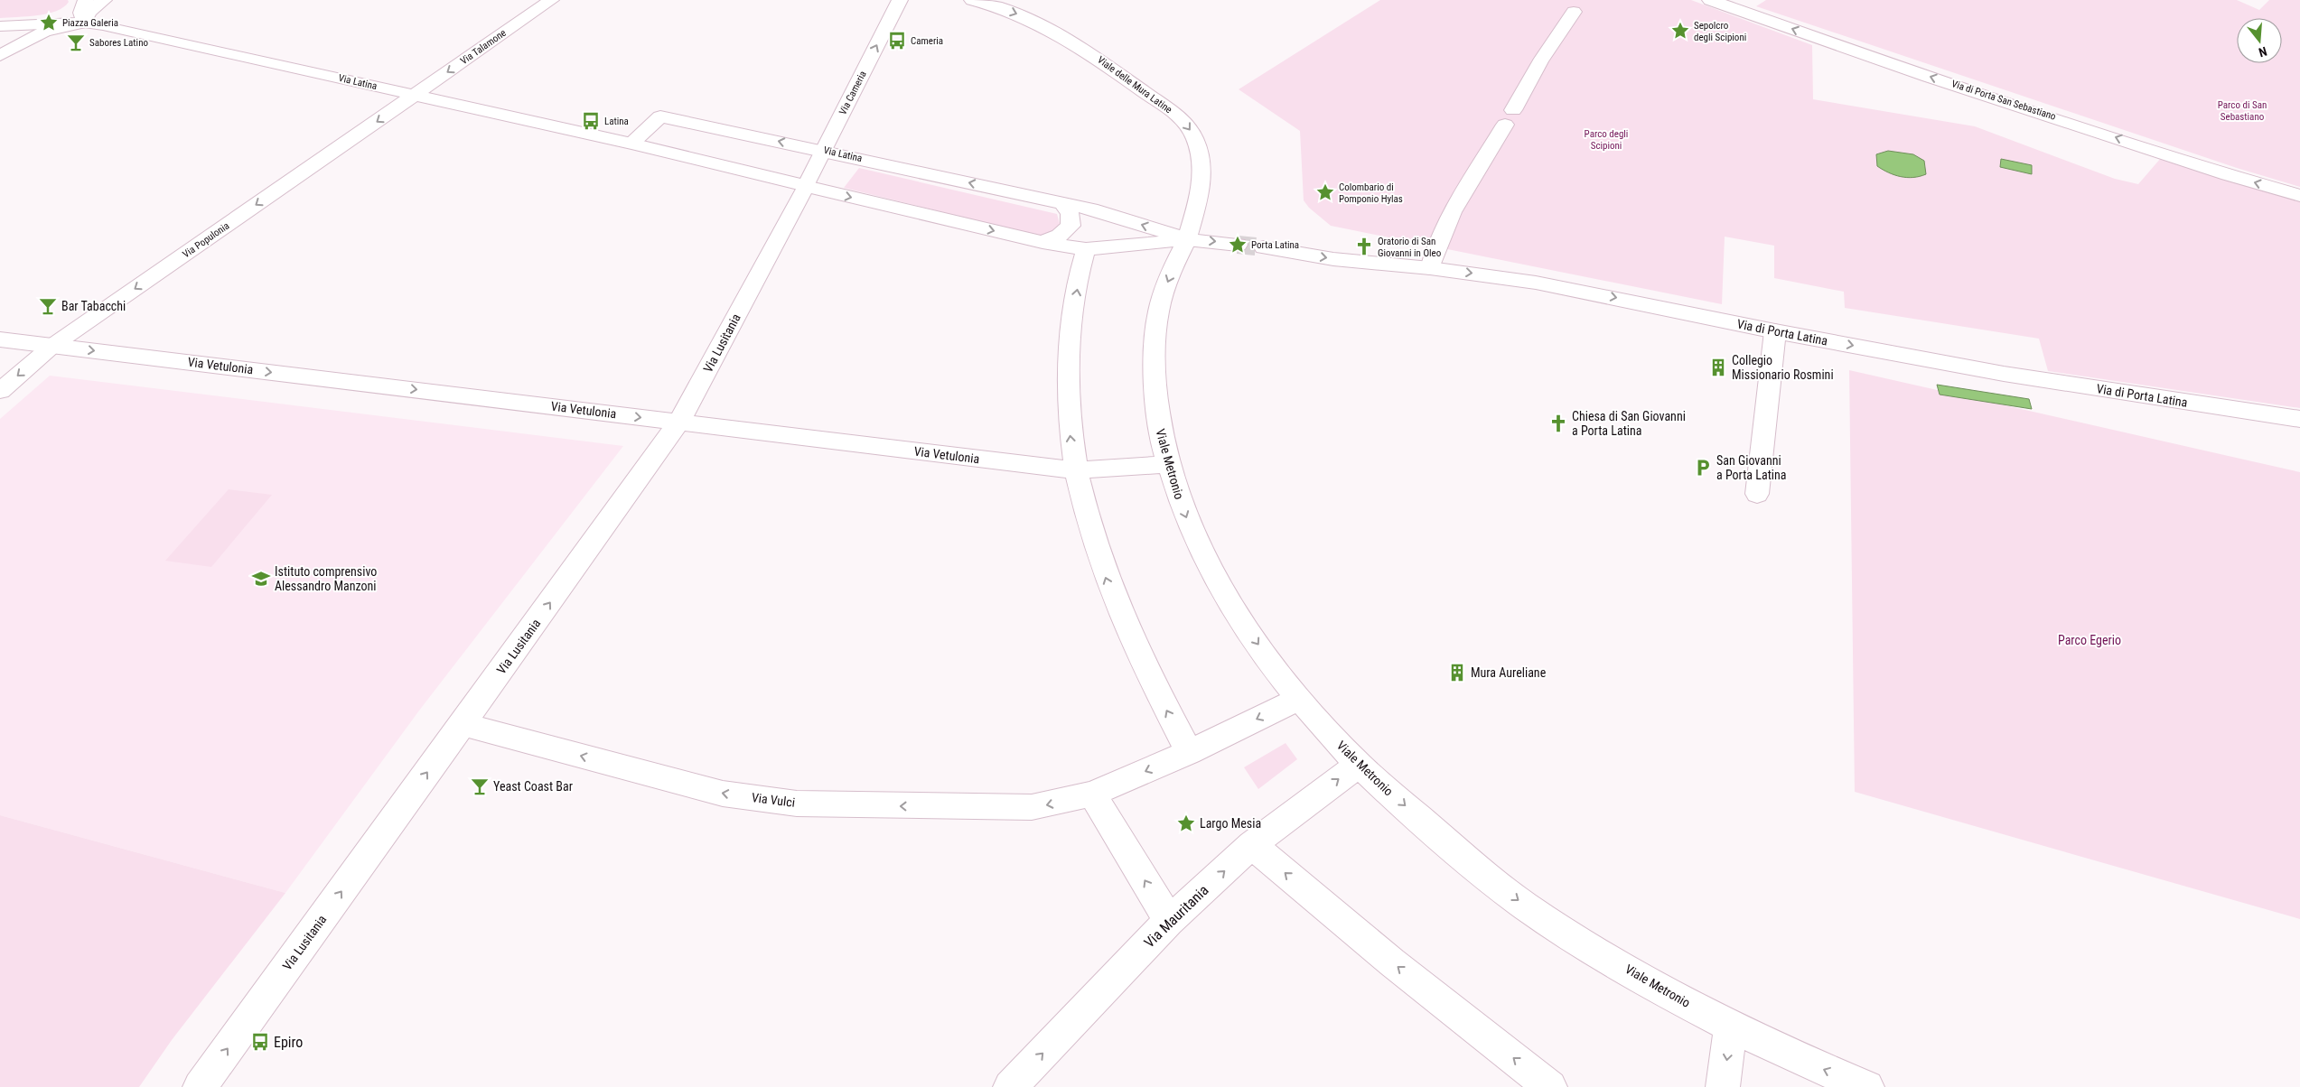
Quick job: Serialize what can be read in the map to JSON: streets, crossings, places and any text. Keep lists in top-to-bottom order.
{
  "streets": {
    "street": [
      "Via Talamone",
      "Via Latina",
      "Viale delle Mura Latine",
      "Via Cameria",
      "Via di Porta San Sebastiano",
      "Via Populonia",
      "Via di Porta Latina",
      "Via Lusitania",
      "Via Vetulonia",
      "Viale Metronio",
      "Via Vulci",
      "Via Mauritania"
    ]
  },
  "crossings": [
    ["Via Talamone", "Via Latina"],
    ["Via Talamone", "Via Populonia"],
    ["Via Latina", "Viale delle Mura Latine"],
    ["Via Latina", "Via Cameria"],
    ["Via Latina", "Via Populonia"],
    ["Via Latina", "Via Lusitania"],
    ["Via Latina", "Viale Metronio"],
    ["Viale delle Mura Latine", "Viale Metronio"],
    ["Via Cameria", "Via Lusitania"],
    ["Via Populonia", "Via Vetulonia"],
    ["Via Lusitania", "Via Vetulonia"],
    ["Via Lusitania", "Via Vulci"],
    ["Via Vetulonia", "Viale Metronio"],
    ["Viale Metronio", "Via Mauritania"]
  ],
  "one_way": [
    "Via Talamone",
    "Viale delle Mura Latine",
    "Via Cameria",
    "Via di Porta San Sebastiano",
    "Via Populonia",
    "Via di Porta Latina",
    "Via Lusitania",
    "Via Vetulonia",
    "Via Vulci"
  ],
  "parks": ["Parco di San Sebastiano", "Parco degli Scipioni", "Parco Egerio"],
  "places": {
    "place": [
      "Piazza Galeria",
      "Sepolcro degli Scipioni",
      "Colombario di Pomponio Hylas",
      "Porta Latina",
      "Largo Mesia"
    ],
    "bus stop": ["Cameria", "Latina", "Epiro"],
    "bar": ["Sabores Latino", "Bar Tabacchi", "Yeast Coast Bar"],
    "church": ["Oratorio di San Giovanni in Oleo", "Chiesa di San Giovanni a Porta Latina"],
    "building": ["Collegio Missionario Rosmini", "Mura Aureliane"],
    "parking": ["San Giovanni a Porta Latina"],
    "school or university": ["Istituto comprensivo Alessandro Manzoni"]
  },
  "north": "bottom"
}
